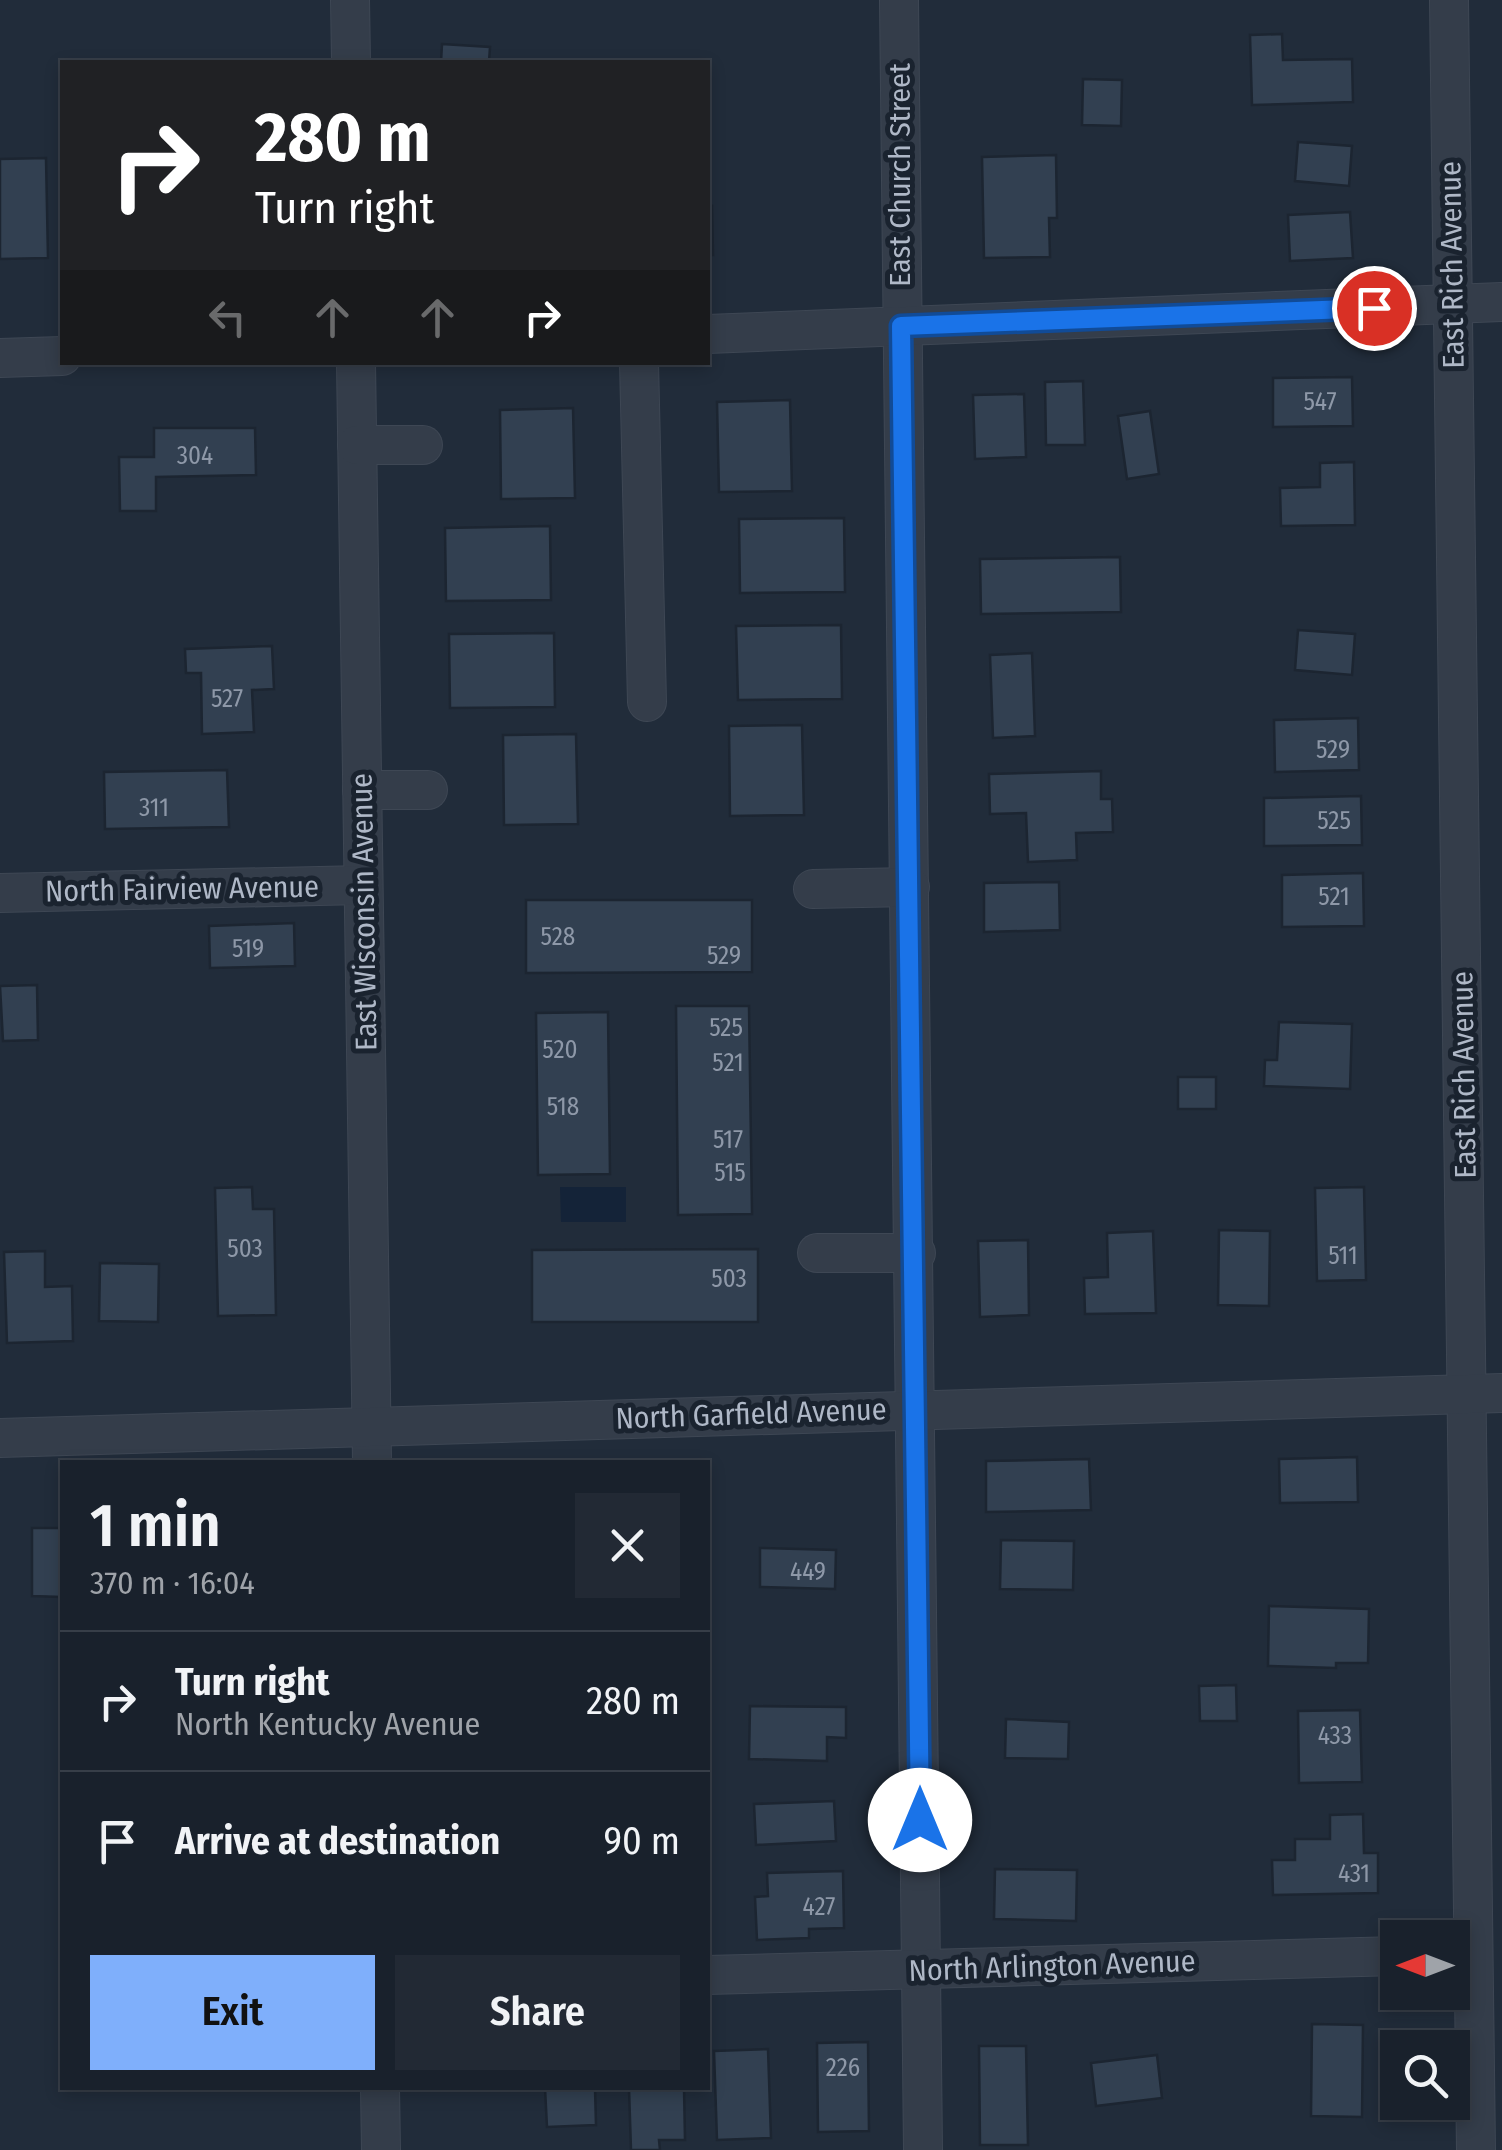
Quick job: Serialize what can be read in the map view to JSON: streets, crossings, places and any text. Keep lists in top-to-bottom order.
{
  "streets": {
    "street": [
      "East Church Street",
      "East Rich Avenue",
      "North Fairview Avenue",
      "East Wisconsin Avenue",
      "North Garfield Avenue",
      "North Arlington Avenue"
    ]
  },
  "crossings": [
    ["East Church Street", "North Garfield Avenue"],
    ["East Church Street", "North Arlington Avenue"],
    ["East Rich Avenue", "North Garfield Avenue"],
    ["North Fairview Avenue", "East Wisconsin Avenue"],
    ["East Wisconsin Avenue", "North Garfield Avenue"]
  ],
  "house_numbers": [
    "547",
    "304",
    "527",
    "529",
    "311",
    "525",
    "521",
    "528",
    "519",
    "529",
    "525",
    "520",
    "521",
    "518",
    "517",
    "515",
    "503",
    "511",
    "503",
    "449",
    "433",
    "431",
    "427",
    "226"
  ],
  "north": "left",
  "page": {
    "turn": ["280 m", "Turn right"],
    "heading": ["1 min", "370 m · 16:04"],
    "list": [
      {
        "name": "Turn right",
        "note": "North Kentucky Avenue",
        "value": "280 m"
      },
      {
        "name": "Arrive at destination",
        "value": "90 m"
      }
    ],
    "buttons": ["Exit", "Share"]
  }
}
